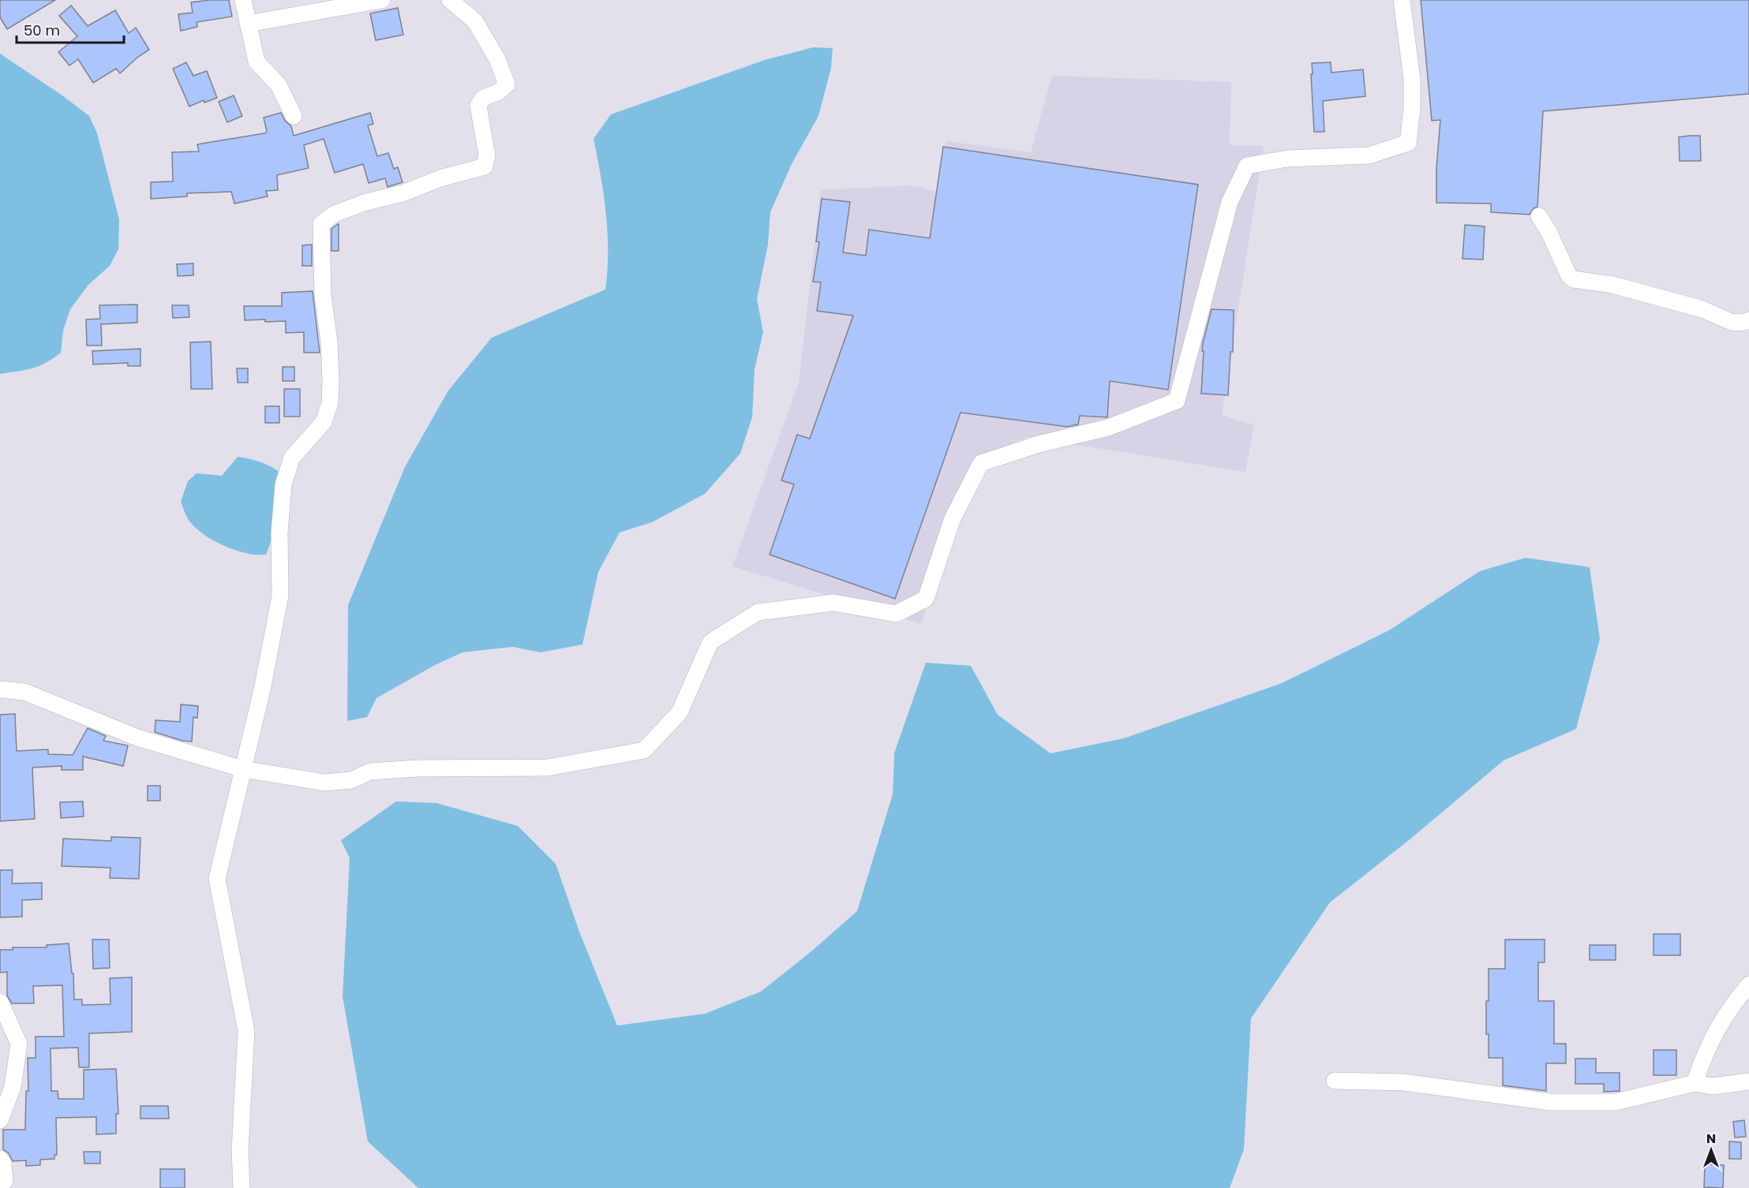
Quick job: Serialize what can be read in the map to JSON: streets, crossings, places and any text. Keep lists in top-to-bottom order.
{
  "scale_bar": "50 m",
  "north": "top"
}
